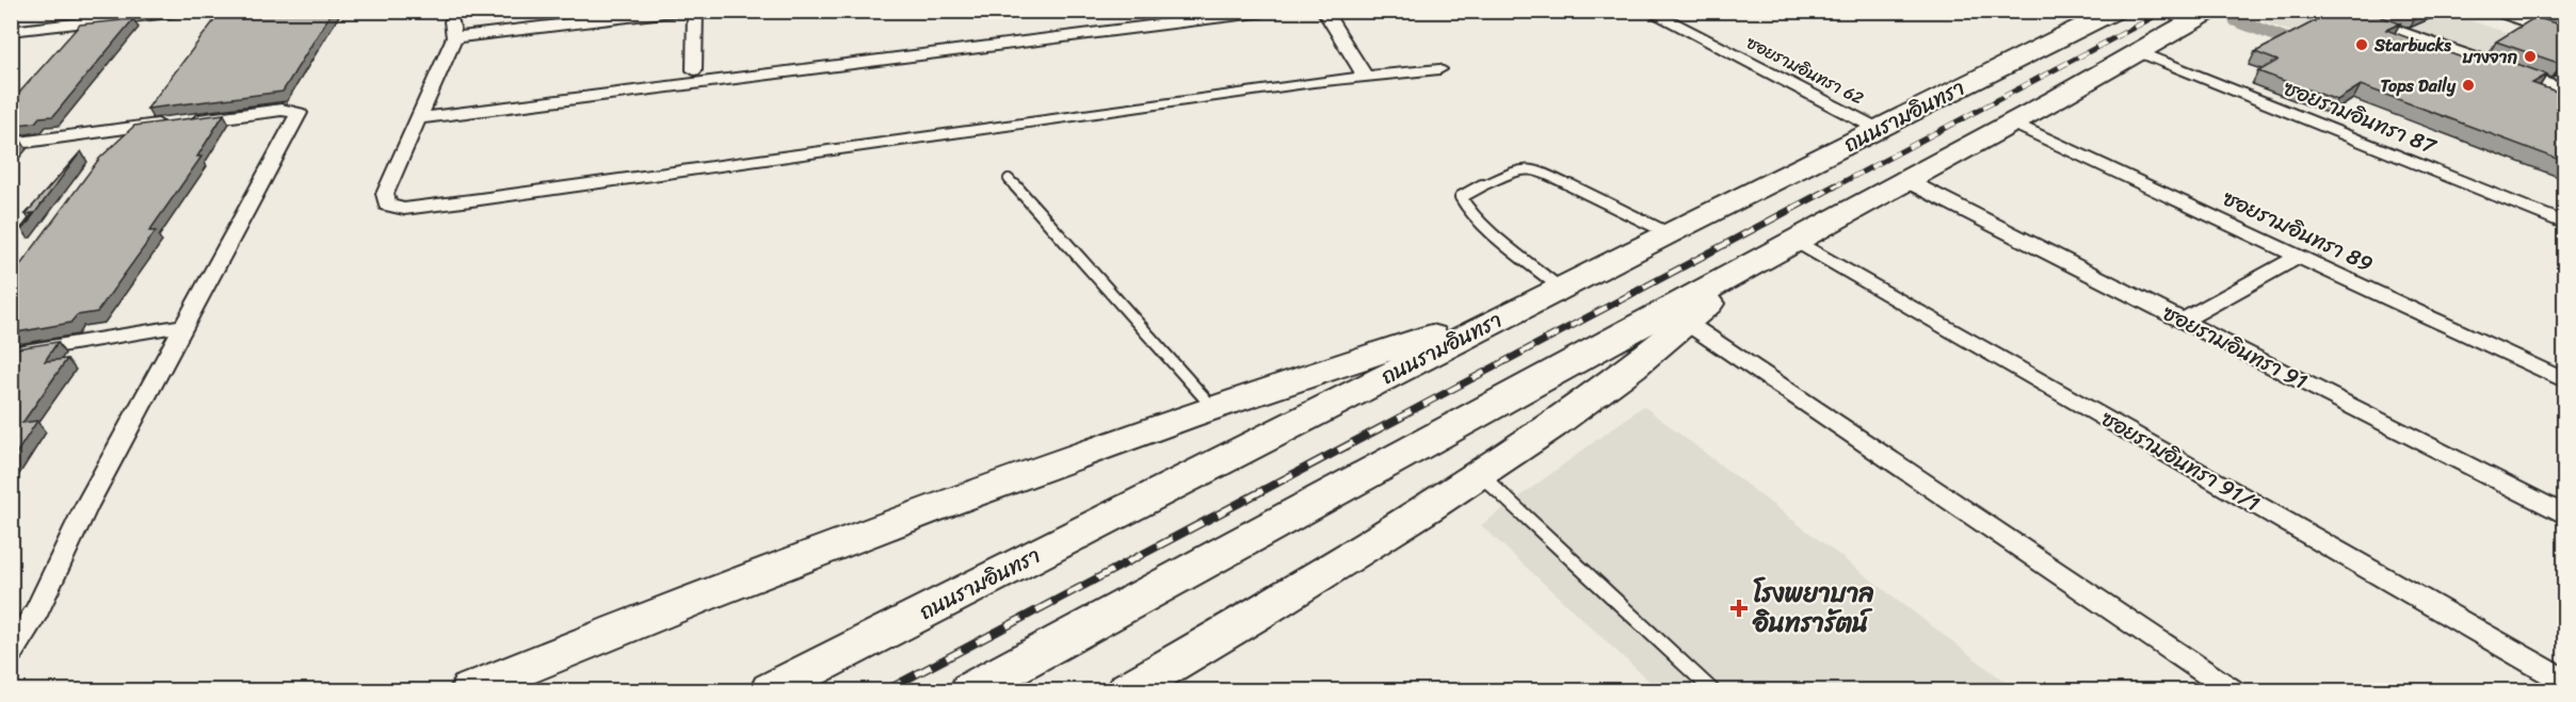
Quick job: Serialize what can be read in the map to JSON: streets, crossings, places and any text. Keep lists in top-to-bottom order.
{
  "streets": {
    "main road": ["ถนนรามอินทรา"],
    "street": [
      "ซอยรามอินทรา 62",
      "ซอยรามอินทรา 87",
      "ซอยรามอินทรา 89",
      "ซอยรามอินทรา 91",
      "ซอยรามอินทรา 91/1"
    ]
  },
  "crossings": [
    ["ซอยรามอินทรา 62", "ถนนรามอินทรา"]
  ],
  "places": {
    "other": ["Starbucks", "บางจาก", "Tops Daily"],
    "health": ["โรงพยาบาล อินทรารัตน์"]
  }
}
